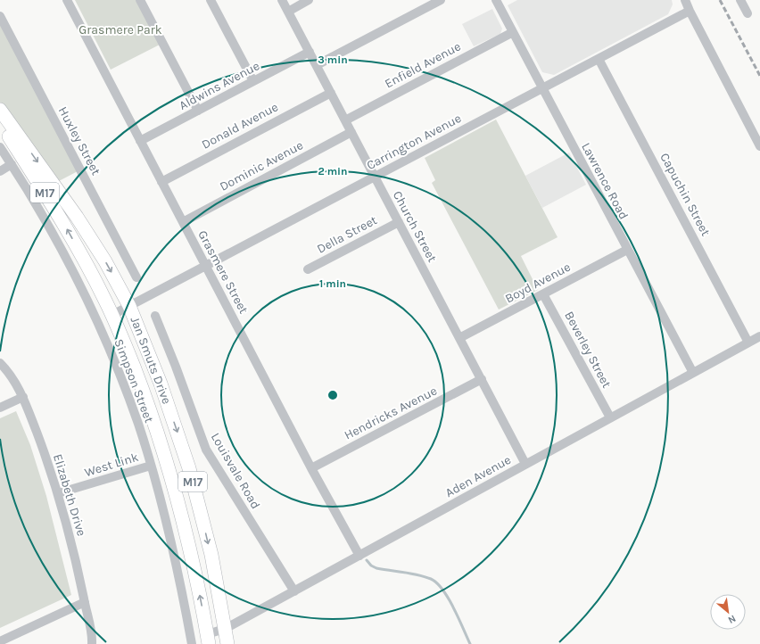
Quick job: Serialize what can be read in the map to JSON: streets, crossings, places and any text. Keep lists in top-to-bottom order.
{
  "streets": {
    "main road": ["M17", "Jan Smuts Drive"],
    "street": [
      "Enfield Avenue",
      "Aldwins Avenue",
      "Donald Avenue",
      "Huxley Street",
      "Carrington Avenue",
      "Dominic Avenue",
      "Lawrence Road",
      "Capuchin Street",
      "Church Street",
      "Della Street",
      "Grasmere Street",
      "Boyd Avenue",
      "Beverley Street",
      "Simpson Street",
      "Hendricks Avenue",
      "West Link",
      "Louisvale Road",
      "Aden Avenue",
      "Elizabeth Drive"
    ]
  },
  "crossings": [
    ["Enfield Avenue", "Lawrence Road"],
    ["Enfield Avenue", "Church Street"],
    ["Aldwins Avenue", "Church Street"],
    ["Aldwins Avenue", "Grasmere Street"],
    ["Donald Avenue", "Church Street"],
    ["Donald Avenue", "Grasmere Street"],
    ["Carrington Avenue", "Lawrence Road"],
    ["Carrington Avenue", "Capuchin Street"],
    ["Carrington Avenue", "Church Street"],
    ["Carrington Avenue", "Grasmere Street"],
    ["Carrington Avenue", "Jan Smuts Drive"],
    ["Dominic Avenue", "Church Street"],
    ["Dominic Avenue", "Grasmere Street"],
    ["Lawrence Road", "Boyd Avenue"],
    ["Lawrence Road", "Aden Avenue"],
    ["Capuchin Street", "Aden Avenue"],
    ["Church Street", "Della Street"],
    ["Church Street", "Boyd Avenue"],
    ["Church Street", "Hendricks Avenue"],
    ["Church Street", "Aden Avenue"],
    ["Grasmere Street", "Hendricks Avenue"],
    ["Grasmere Street", "Aden Avenue"],
    ["Boyd Avenue", "Beverley Street"],
    ["Beverley Street", "Aden Avenue"],
    ["Jan Smuts Drive", "Aden Avenue"],
    ["Simpson Street", "West Link"],
    ["West Link", "Elizabeth Drive"],
    ["Louisvale Road", "Aden Avenue"]
  ],
  "parks": ["Grasmere Park"],
  "north": "bottom right",
  "rings": ["3 min", "2 min", "1 min"]
}
